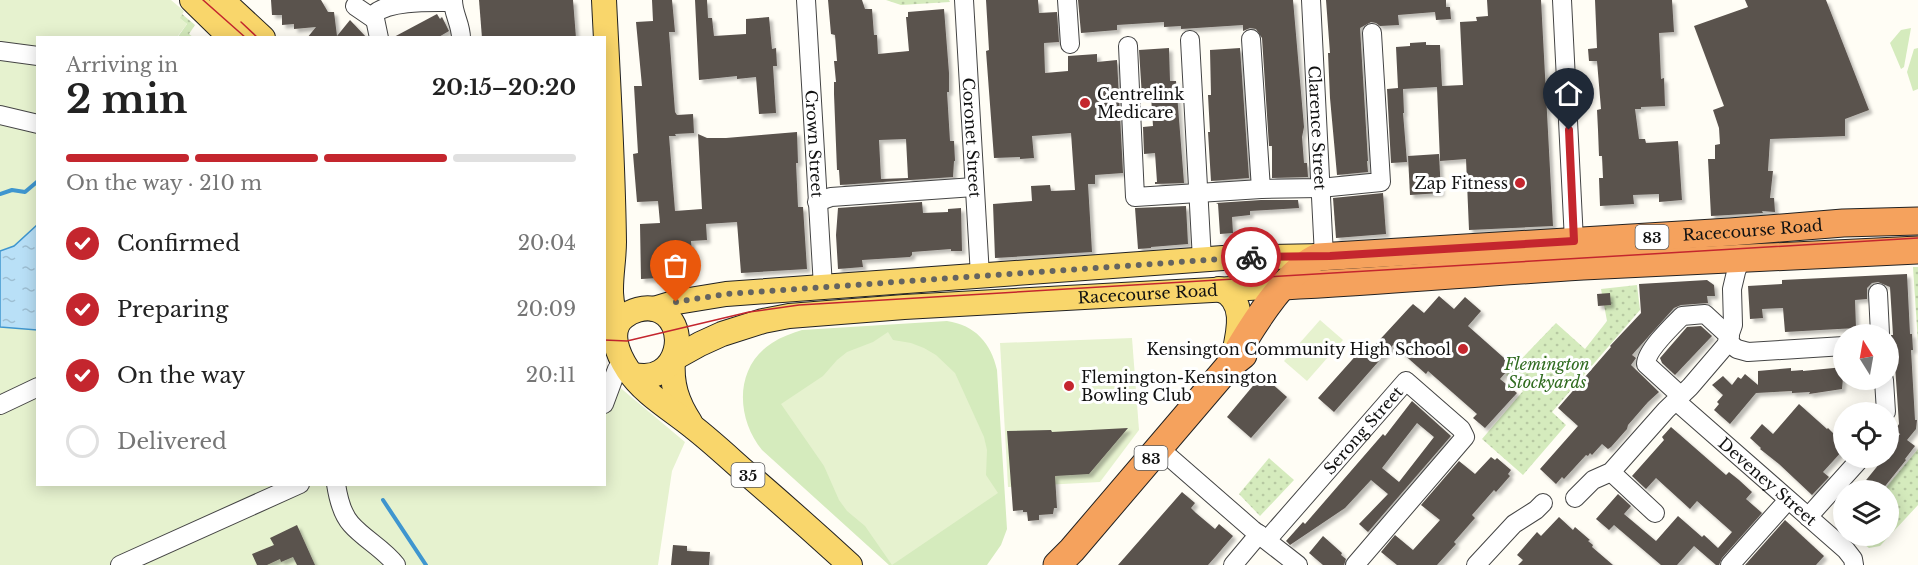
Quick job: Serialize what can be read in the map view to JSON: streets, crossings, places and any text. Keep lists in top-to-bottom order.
{
  "streets": {
    "highway": ["Racecourse Road", "83"],
    "main road": ["35"],
    "street": [
      "Clarence Street",
      "Coronet Street",
      "Crown Street",
      "Serong Street",
      "Deveney Street"
    ]
  },
  "crossings": [
    ["Clarence Street", "Racecourse Road"],
    ["Coronet Street", "Racecourse Road"],
    ["Crown Street", "Racecourse Road"],
    ["Racecourse Road", "83"],
    ["Racecourse Road", "35"]
  ],
  "parks": ["Flemington Stockyards"],
  "places": [
    "Centrelink Medicare",
    "Zap Fitness",
    "Kensington Community High School",
    "Flemington-Kensington Bowling Club"
  ],
  "north": "top",
  "page": {
    "heading": ["2 min", "Arriving in", "20:15–20:20"],
    "bar": "On the way · 210 m",
    "list": [
      ["Confirmed", "20:04"],
      ["Preparing", "20:09"],
      ["On the way", "20:11"],
      "Delivered"
    ]
  }
}
